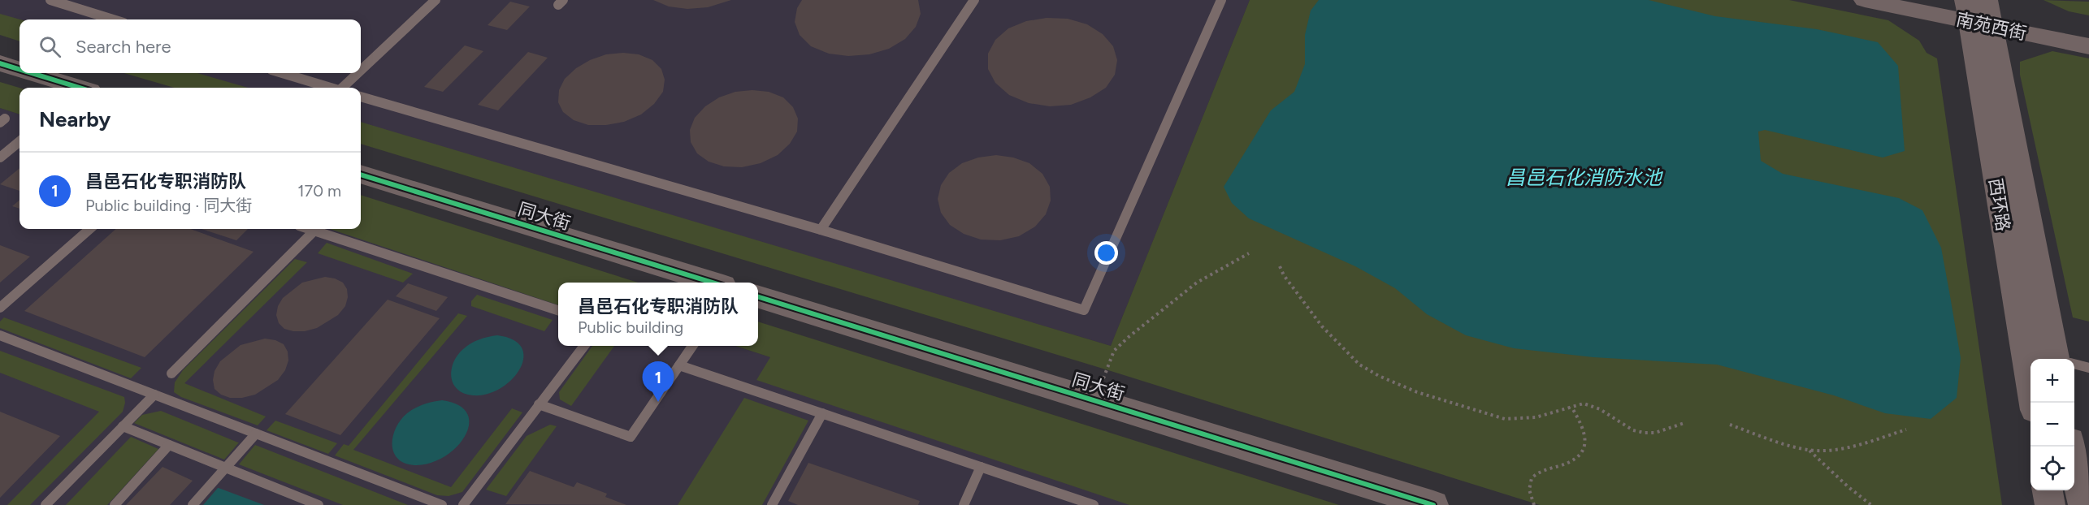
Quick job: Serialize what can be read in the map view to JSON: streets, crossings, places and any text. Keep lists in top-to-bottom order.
{
  "streets": {
    "main road": ["南苑西街", "西环路", "同大街"]
  },
  "crossings": [
    ["南苑西街", "西环路"]
  ],
  "water": ["昌邑石化消防水池"],
  "page": {
    "search": "Search here",
    "heading": "Nearby",
    "list": [
      {
        "mark": "1",
        "name": "昌邑石化专职消防队",
        "note": "Public building · 同大街",
        "value": "170 m"
      }
    ],
    "popup": ["昌邑石化专职消防队", "Public building"],
    "map_buttons": ["+", "−"],
    "pins": "1"
  }
}
